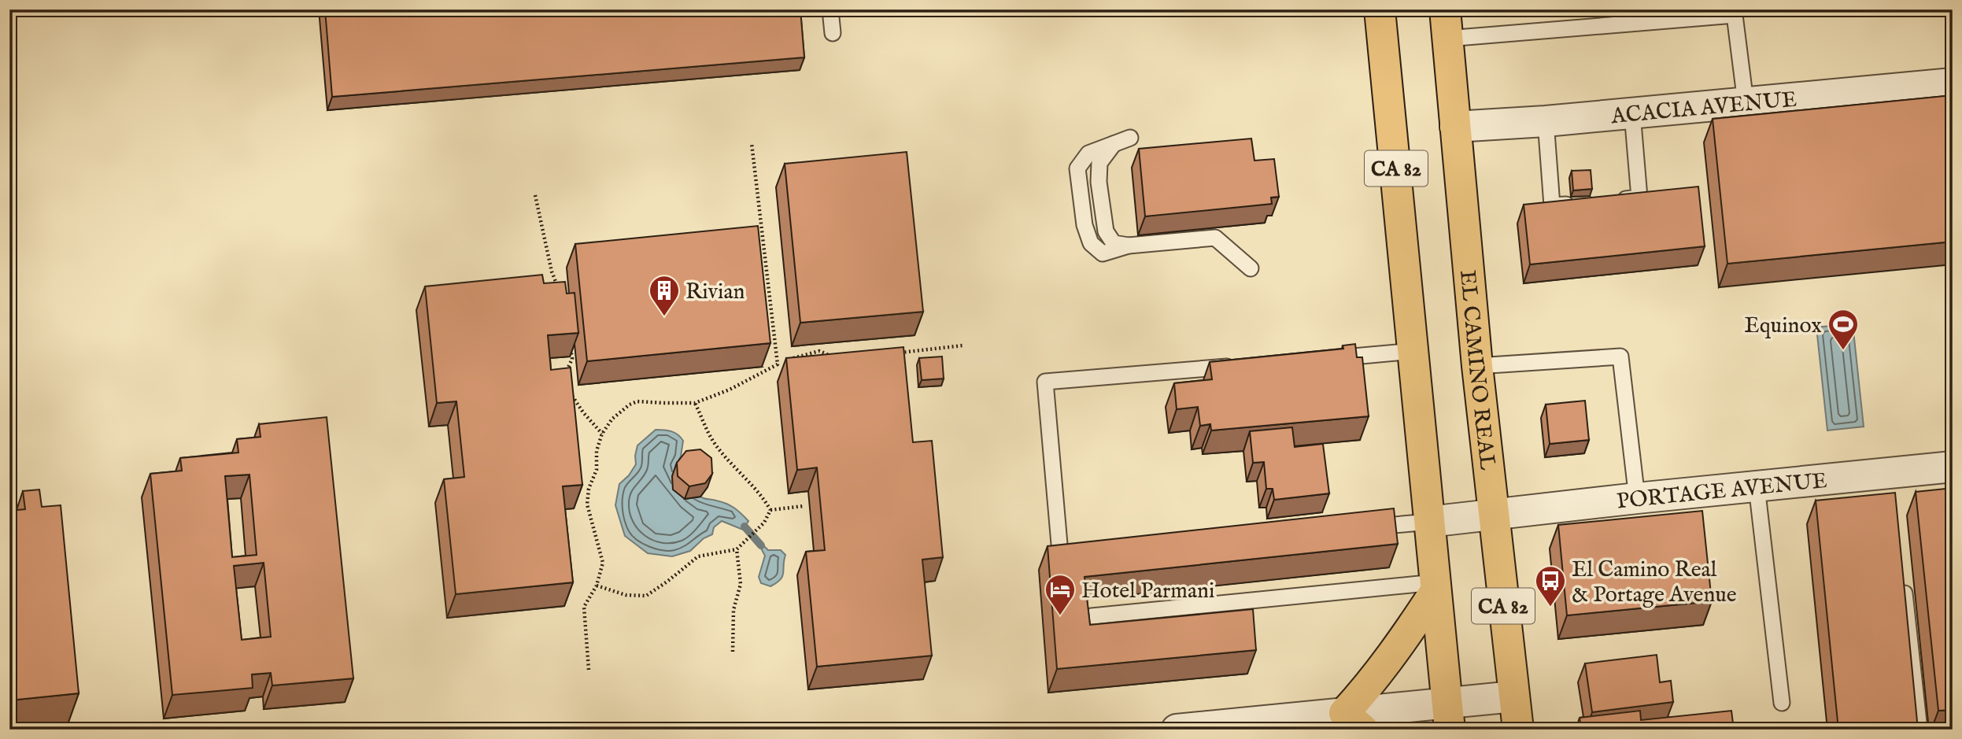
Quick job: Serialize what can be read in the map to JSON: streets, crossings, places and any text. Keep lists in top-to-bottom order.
{
  "streets": {
    "main road": ["CA 82", "EL CAMINO REAL"],
    "street": ["ACACIA AVENUE", "PORTAGE AVENUE"]
  },
  "crossings": [
    ["ACACIA AVENUE", "EL CAMINO REAL"],
    ["CA 82", "PORTAGE AVENUE"],
    ["EL CAMINO REAL", "PORTAGE AVENUE"]
  ],
  "places": {
    "building": ["Rivian"],
    "sports": ["Equinox"],
    "bus stop": ["El Camino Real & Portage Avenue"],
    "hotel": ["Hotel Parmani"]
  }
}
